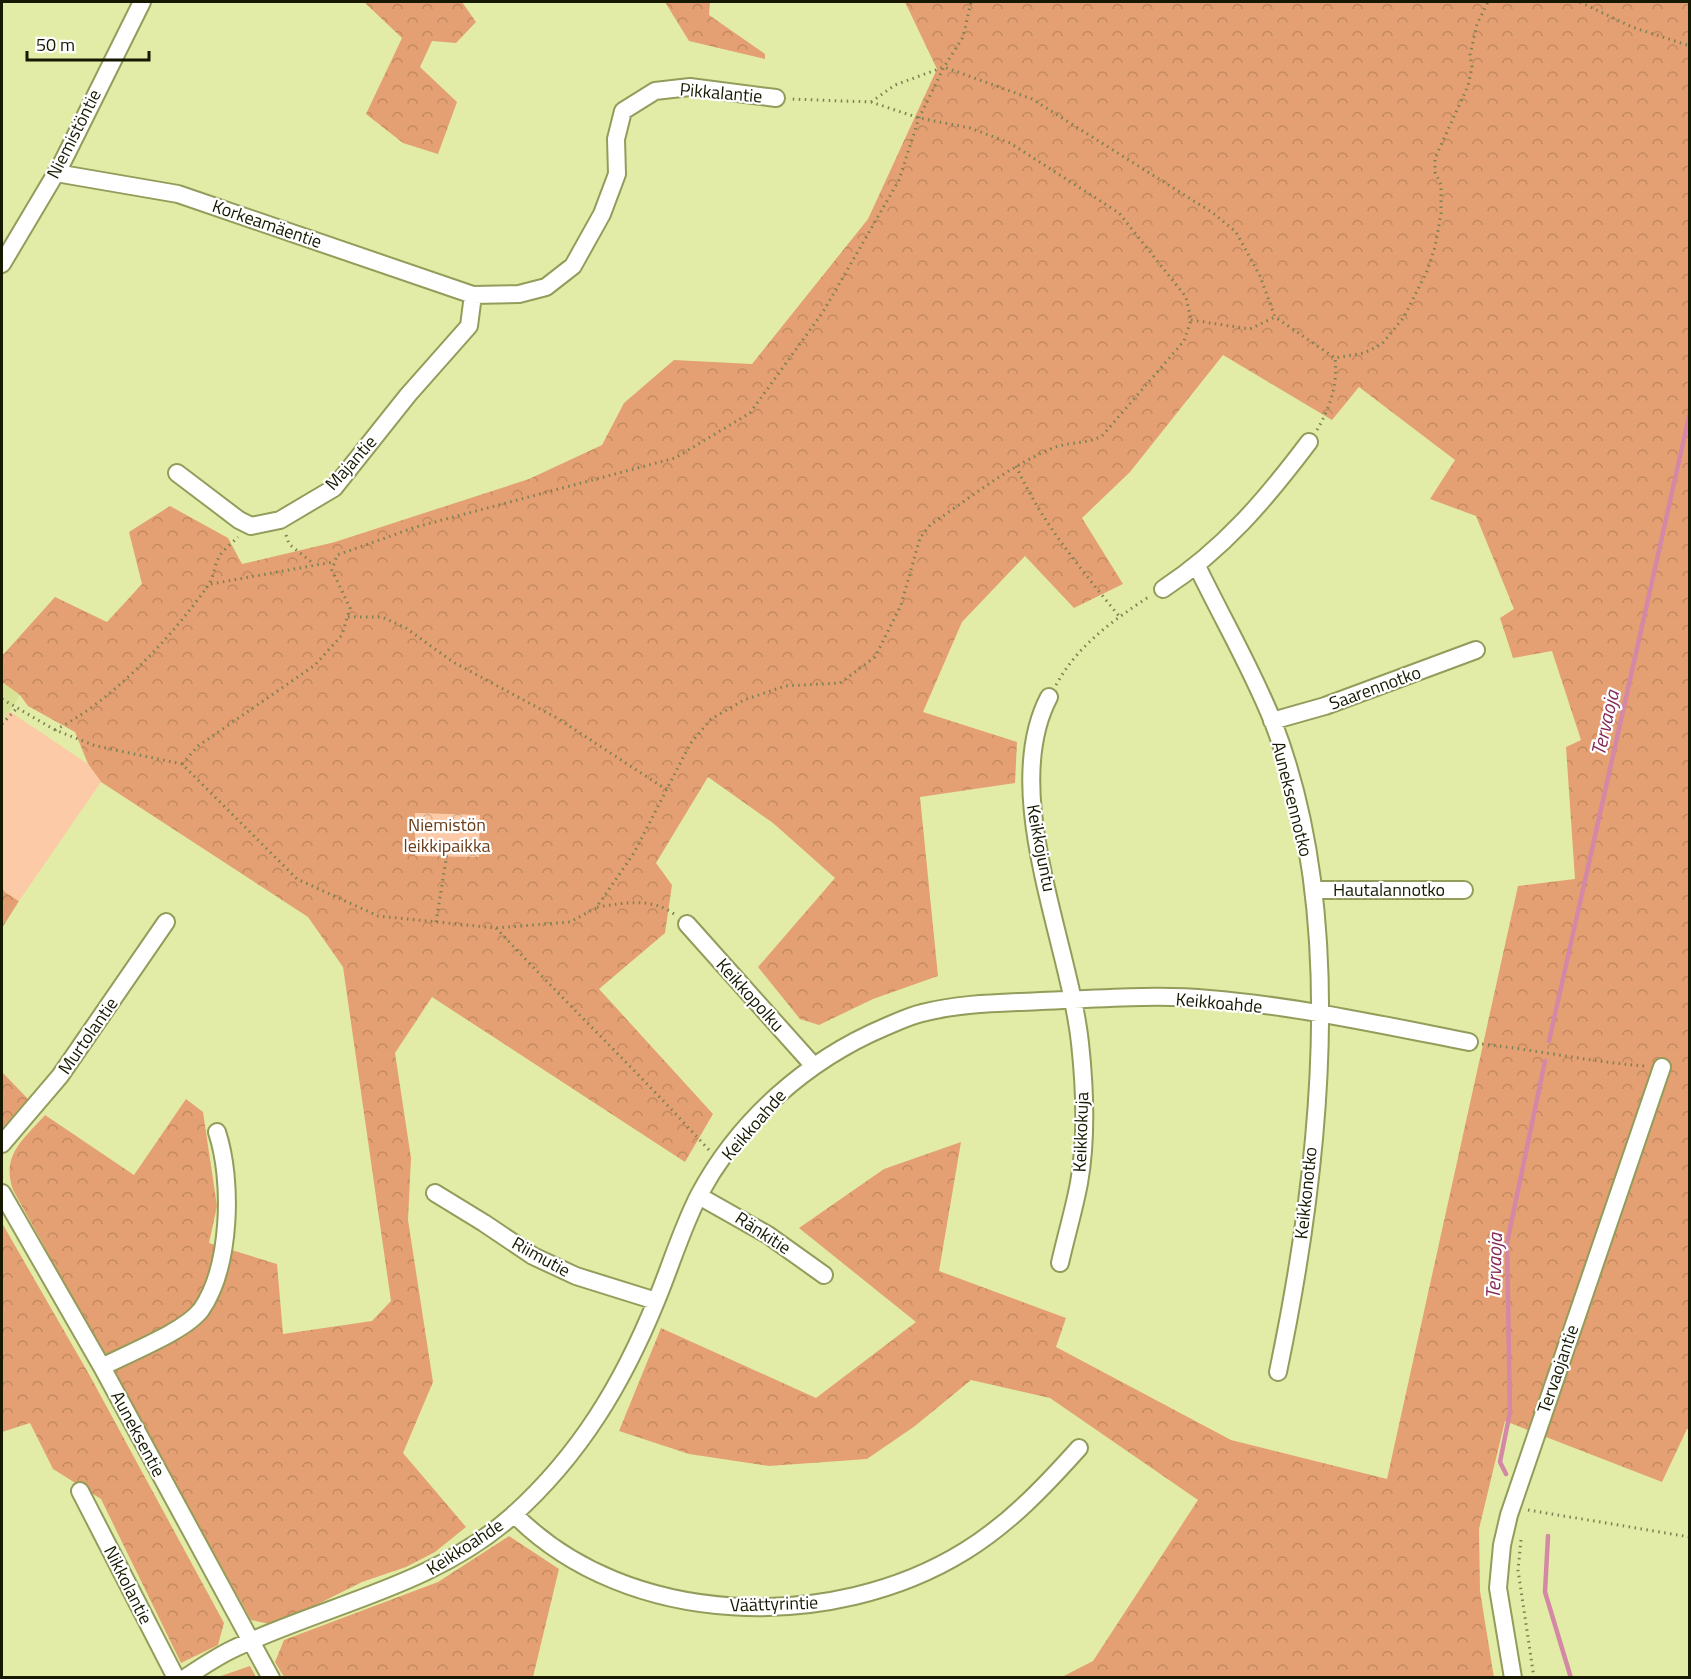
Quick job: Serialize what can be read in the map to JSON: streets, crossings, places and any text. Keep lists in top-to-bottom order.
{
  "streets": {
    "street": [
      "Pikkalantie",
      "Niemistöntie",
      "Korkeamäentie",
      "Majantie",
      "Saarennotko",
      "Auneksennotko",
      "Keikkojuntu",
      "Hautalannotko",
      "Keikkopolku",
      "Keikkoahde",
      "Murtolantie",
      "Keikkokuja",
      "Keikkonotko",
      "Ränkitie",
      "Riimutie",
      "Tervaojantie",
      "Auneksentie",
      "Nikkolantie",
      "Väättyrintie"
    ]
  },
  "crossings": [
    ["Pikkalantie", "Korkeamäentie"],
    ["Pikkalantie", "Majantie"],
    ["Niemistöntie", "Korkeamäentie"],
    ["Korkeamäentie", "Majantie"],
    ["Saarennotko", "Auneksennotko"],
    ["Auneksennotko", "Hautalannotko"],
    ["Auneksennotko", "Keikkoahde"],
    ["Auneksennotko", "Keikkonotko"],
    ["Keikkojuntu", "Keikkoahde"],
    ["Keikkojuntu", "Keikkokuja"],
    ["Keikkopolku", "Keikkoahde"],
    ["Keikkoahde", "Keikkokuja"],
    ["Keikkoahde", "Keikkonotko"],
    ["Keikkoahde", "Ränkitie"],
    ["Keikkoahde", "Riimutie"],
    ["Keikkoahde", "Auneksentie"],
    ["Keikkoahde", "Väättyrintie"]
  ],
  "water": ["Tervaoja"],
  "parks": ["Niemistön leikkipaikka"],
  "scale_bar": "50 m"
}
